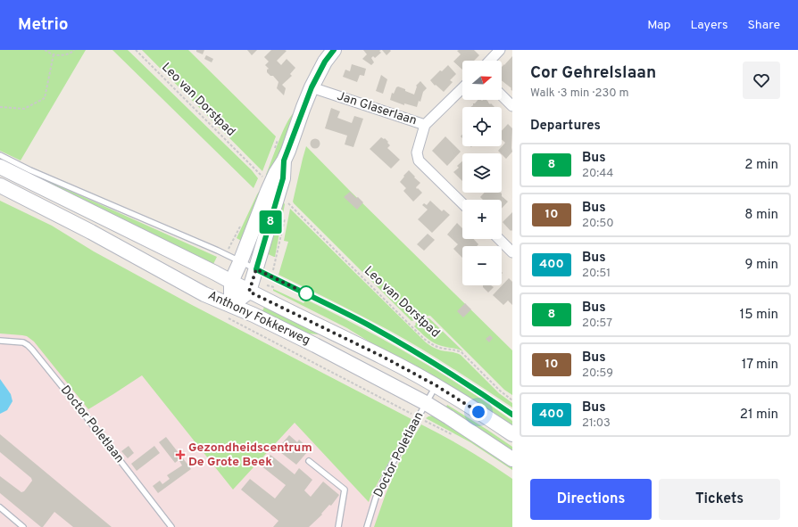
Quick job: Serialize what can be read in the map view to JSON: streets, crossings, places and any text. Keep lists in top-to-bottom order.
{
  "streets": {
    "main road": ["Anthony Fokkerweg"],
    "street": ["Jan Glaserlaan"],
    "lane": ["Doctor Poletlaan"],
    "path": ["Leo van Dorstpad"]
  },
  "crossings": [
    ["Anthony Fokkerweg", "Doctor Poletlaan"]
  ],
  "places": {
    "health": ["Gezondheidscentrum De Grote Beek"]
  },
  "lines": ["bus line 8"],
  "north": "right",
  "page": {
    "header": "Metrio",
    "nav": ["Map", "Layers", "Share"],
    "on_map": "8",
    "heading": [
      ["Cor Gehrelslaan", "Walk · 3 min · 230 m"],
      "Departures"
    ],
    "map_buttons": ["+", "−"],
    "list": [
      {
        "mark": "8",
        "name": "Bus",
        "note": "20:44",
        "value": "2 min"
      },
      {
        "mark": "10",
        "name": "Bus",
        "note": "20:50",
        "value": "8 min"
      },
      {
        "mark": "400",
        "name": "Bus",
        "note": "20:51",
        "value": "9 min"
      },
      {
        "mark": "8",
        "name": "Bus",
        "note": "20:57",
        "value": "15 min"
      },
      {
        "mark": "10",
        "name": "Bus",
        "note": "20:59",
        "value": "17 min"
      },
      {
        "mark": "400",
        "name": "Bus",
        "note": "21:03",
        "value": "21 min"
      }
    ],
    "buttons": ["Directions", "Tickets"]
  }
}
